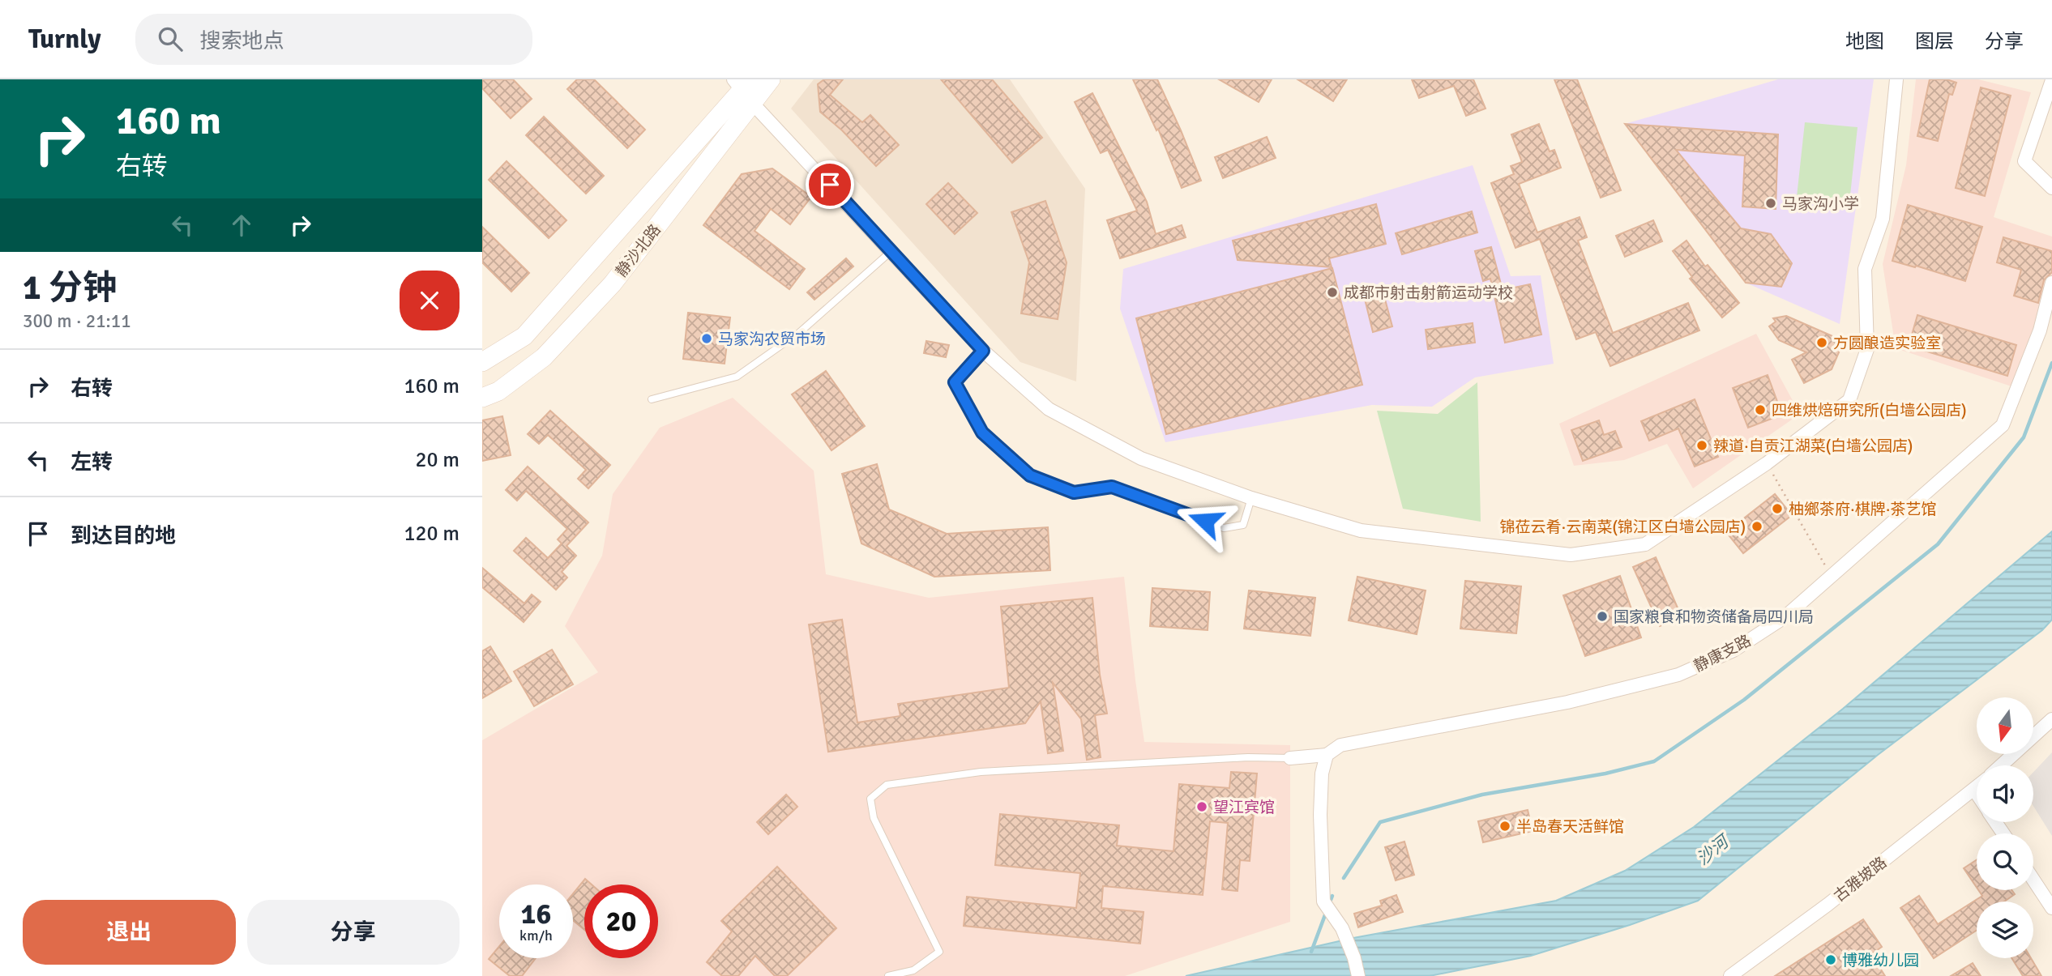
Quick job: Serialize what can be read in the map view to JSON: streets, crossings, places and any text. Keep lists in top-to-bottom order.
{
  "streets": {
    "street": ["静沙北路", "静康支路", "古雅坡路"]
  },
  "water": ["沙河"],
  "places": [
    "马家沟小学",
    "成都市射击射箭运动学校",
    "马家沟农贸市场",
    "方圆酿造实验室",
    "四维烘焙研究所(白墙公园店)",
    "辣道·自贡江湖菜(白墙公园店)",
    "柚鄉茶府·棋牌·茶艺馆",
    "锦莅云肴·云南菜(锦江区白墙公园店)",
    "国家粮食和物资储备局四川局",
    "望江宾馆",
    "半岛春天活鲜馆",
    "博雅幼儿园"
  ],
  "north": "bottom",
  "page": {
    "header": "Turnly",
    "search": "搜索地点",
    "nav": ["地图", "图层", "分享"],
    "turn": ["160 m", "右转"],
    "heading": ["1 分钟", "300 m · 21:11"],
    "list": [
      {
        "name": "右转",
        "value": "160 m"
      },
      {
        "name": "左转",
        "value": "20 m"
      },
      {
        "name": "到达目的地",
        "value": "120 m"
      }
    ],
    "speed": "16 km/h",
    "limit": "20",
    "buttons": ["退出", "分享"]
  }
}
